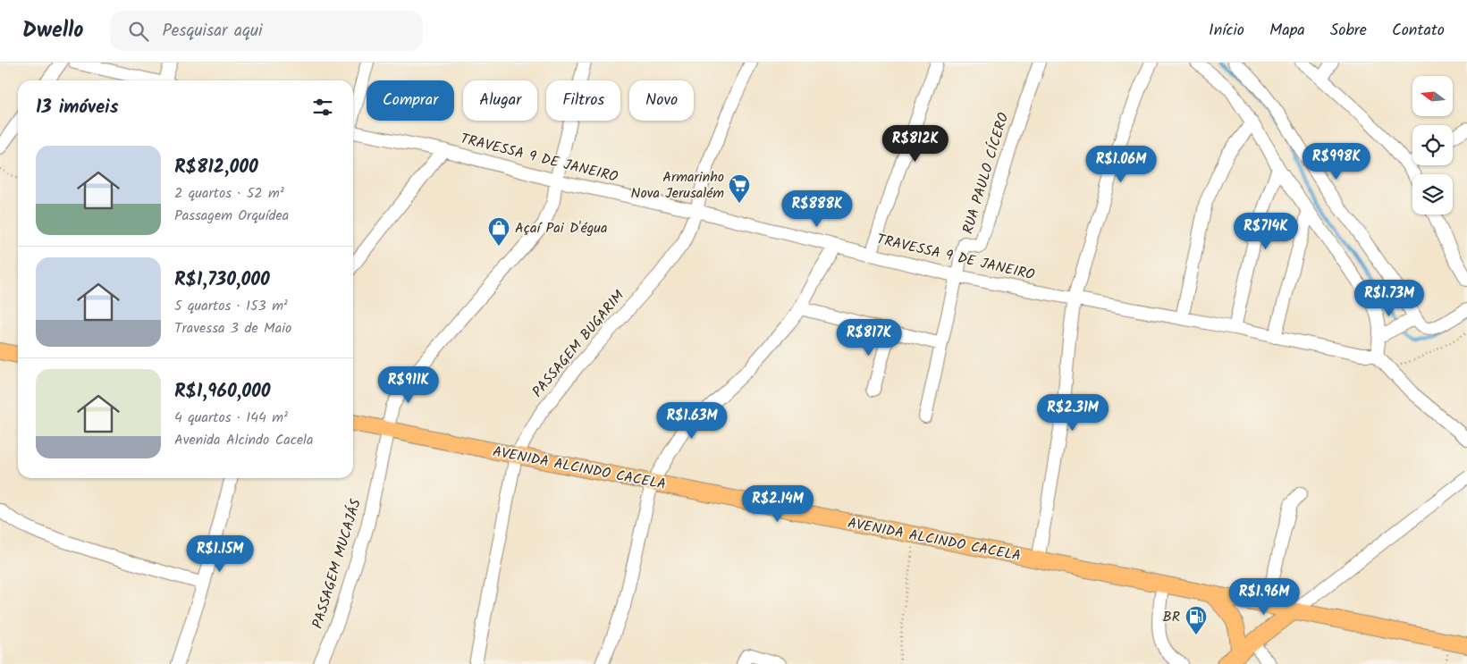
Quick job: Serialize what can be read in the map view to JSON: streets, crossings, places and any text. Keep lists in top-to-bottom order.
{
  "streets": {
    "main road": ["AVENIDA ALCINDO CACELA"],
    "street": [
      "TRAVESSA 9 DE JANEIRO",
      "RUA PAULO CÍCERO",
      "PASSAGEM BUGARIM",
      "PASSAGEM MUCAJÁS"
    ]
  },
  "crossings": [
    ["TRAVESSA 9 DE JANEIRO", "RUA PAULO CÍCERO"],
    ["TRAVESSA 9 DE JANEIRO", "PASSAGEM BUGARIM"],
    ["TRAVESSA 9 DE JANEIRO", "PASSAGEM MUCAJÁS"],
    ["PASSAGEM BUGARIM", "AVENIDA ALCINDO CACELA"],
    ["AVENIDA ALCINDO CACELA", "PASSAGEM MUCAJÁS"]
  ],
  "places": {
    "supermarket": ["Armarinho Nova Jerusalém"],
    "shop": ["Açaí Pai D'égua"],
    "fuel station": ["BR"]
  },
  "north": "left",
  "page": {
    "header": "Dwello",
    "search": "Pesquisar aqui",
    "nav": [
      "Início",
      "Mapa",
      "Sobre",
      "Contato"
    ],
    "chip": [
      "Comprar",
      "Alugar",
      "Filtros",
      "Novo"
    ],
    "heading": "13 imóveis",
    "price": [
      "R$812K",
      "R$998K",
      "R$1.06M",
      "R$888K",
      "R$714K",
      "R$1.73M",
      "R$817K",
      "R$911K",
      "R$2.31M",
      "R$1.63M",
      "R$2.14M",
      "R$1.15M",
      "R$1.96M"
    ],
    "list": [
      {
        "name": "R$812,000",
        "note": "2 quartos · 52 m² · Passagem Orquídea"
      },
      {
        "name": "R$1,730,000",
        "note": "5 quartos · 153 m² · Travessa 3 de Maio"
      },
      {
        "name": "R$1,960,000",
        "note": "4 quartos · 144 m² · Avenida Alcindo Cacela"
      }
    ]
  }
}
